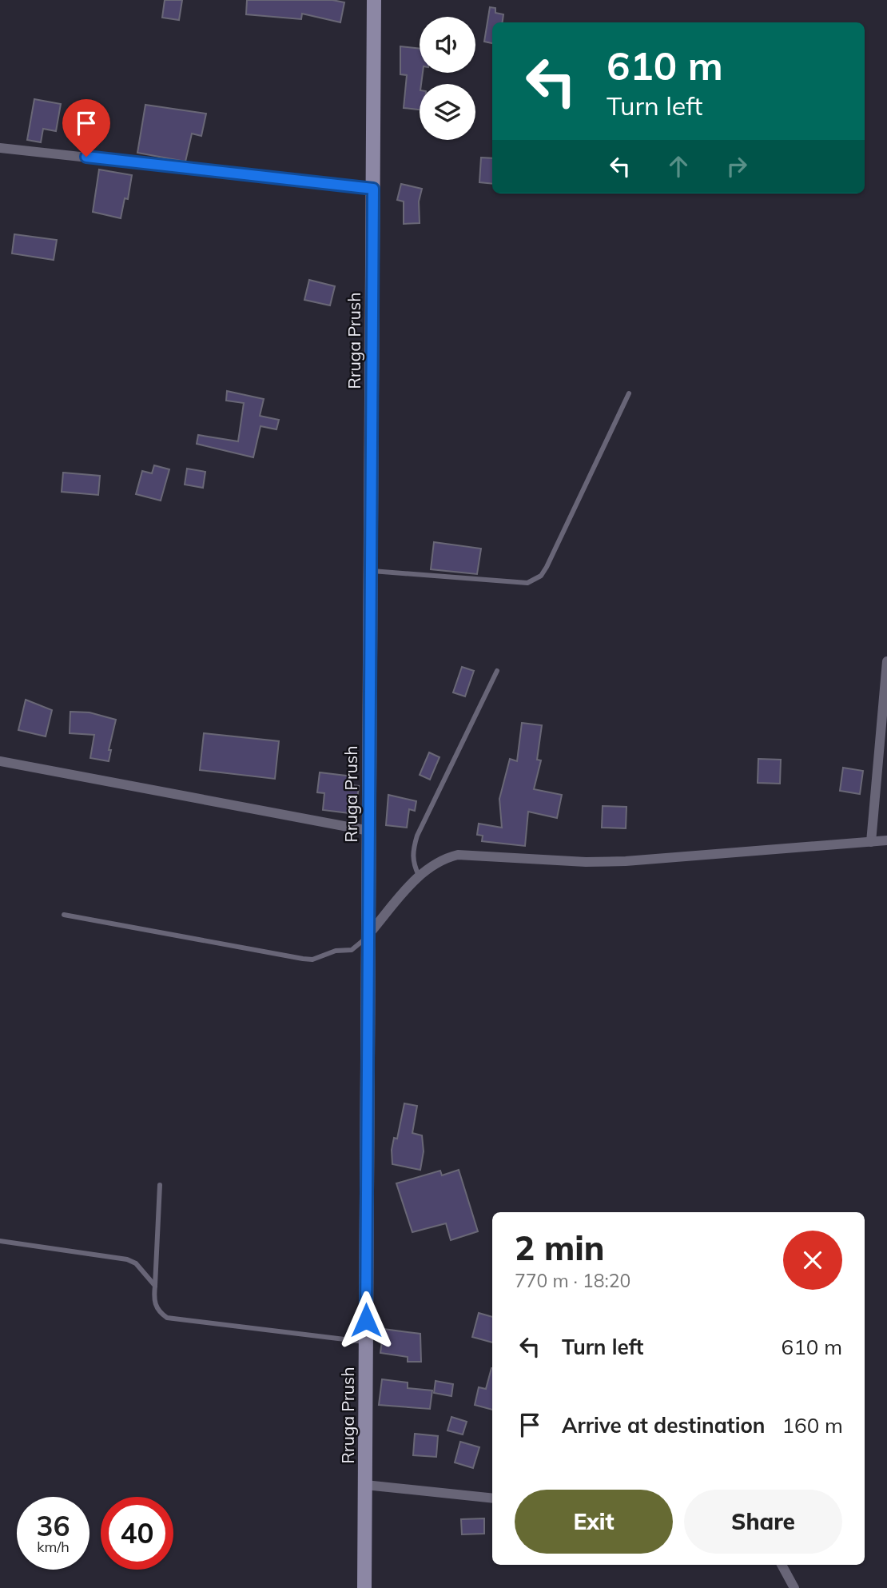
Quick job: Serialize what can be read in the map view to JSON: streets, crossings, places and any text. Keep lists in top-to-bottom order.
{
  "streets": {
    "street": ["Rruga Prush"]
  },
  "page": {
    "turn": ["610 m", "Turn left"],
    "heading": ["2 min", "770 m · 18:20"],
    "list": [
      {
        "name": "Turn left",
        "value": "610 m"
      },
      {
        "name": "Arrive at destination",
        "value": "160 m"
      }
    ],
    "buttons": ["Exit", "Share"],
    "speed": "36 km/h",
    "limit": "40"
  }
}
